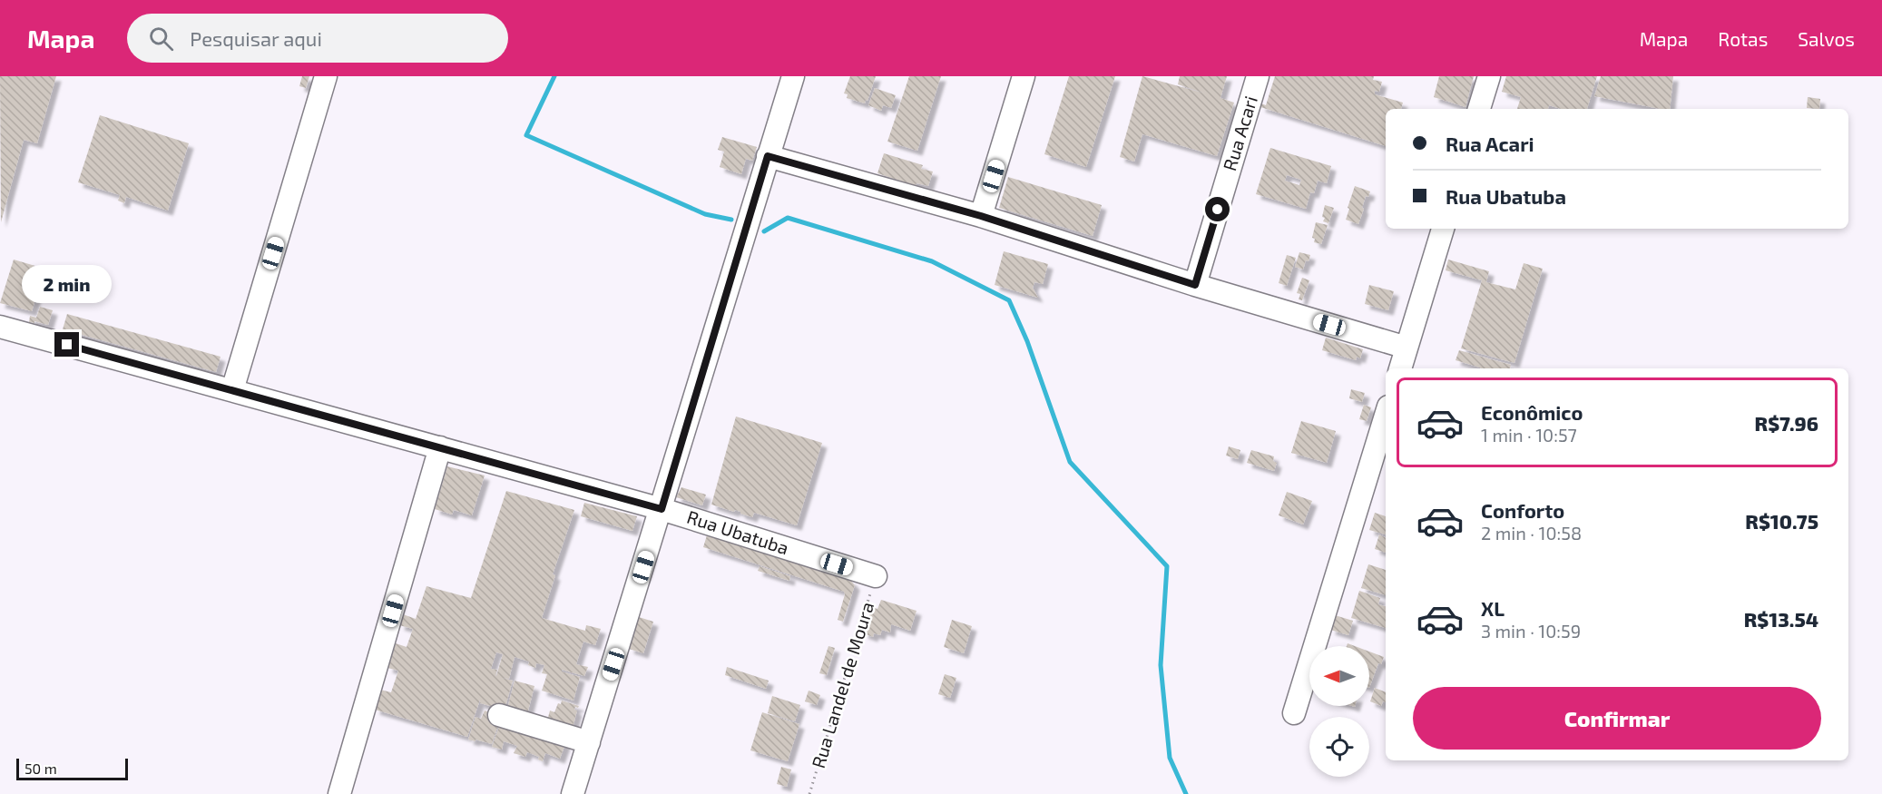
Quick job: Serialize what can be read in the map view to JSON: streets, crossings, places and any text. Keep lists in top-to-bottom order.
{
  "streets": {
    "street": ["Rua Acari", "Rua Ubatuba"],
    "path": ["Rua Landel de Moura"]
  },
  "crossings": [
    ["Rua Ubatuba", "Rua Landel de Moura"]
  ],
  "scale_bar": "50 m",
  "north": "left",
  "page": {
    "header": "Mapa",
    "search": "Pesquisar aqui",
    "nav": ["Mapa", "Rotas", "Salvos"],
    "banner": ["Rua Acari", "Rua Ubatuba"],
    "bubble": "2 min",
    "list": [
      {
        "name": "Econômico",
        "note": "1 min · 10:57",
        "value": "R$7.96"
      },
      {
        "name": "Conforto",
        "note": "2 min · 10:58",
        "value": "R$10.75"
      },
      {
        "name": "XL",
        "note": "3 min · 10:59",
        "value": "R$13.54"
      }
    ],
    "buttons": "Confirmar",
    "scale": "50 m"
  }
}
